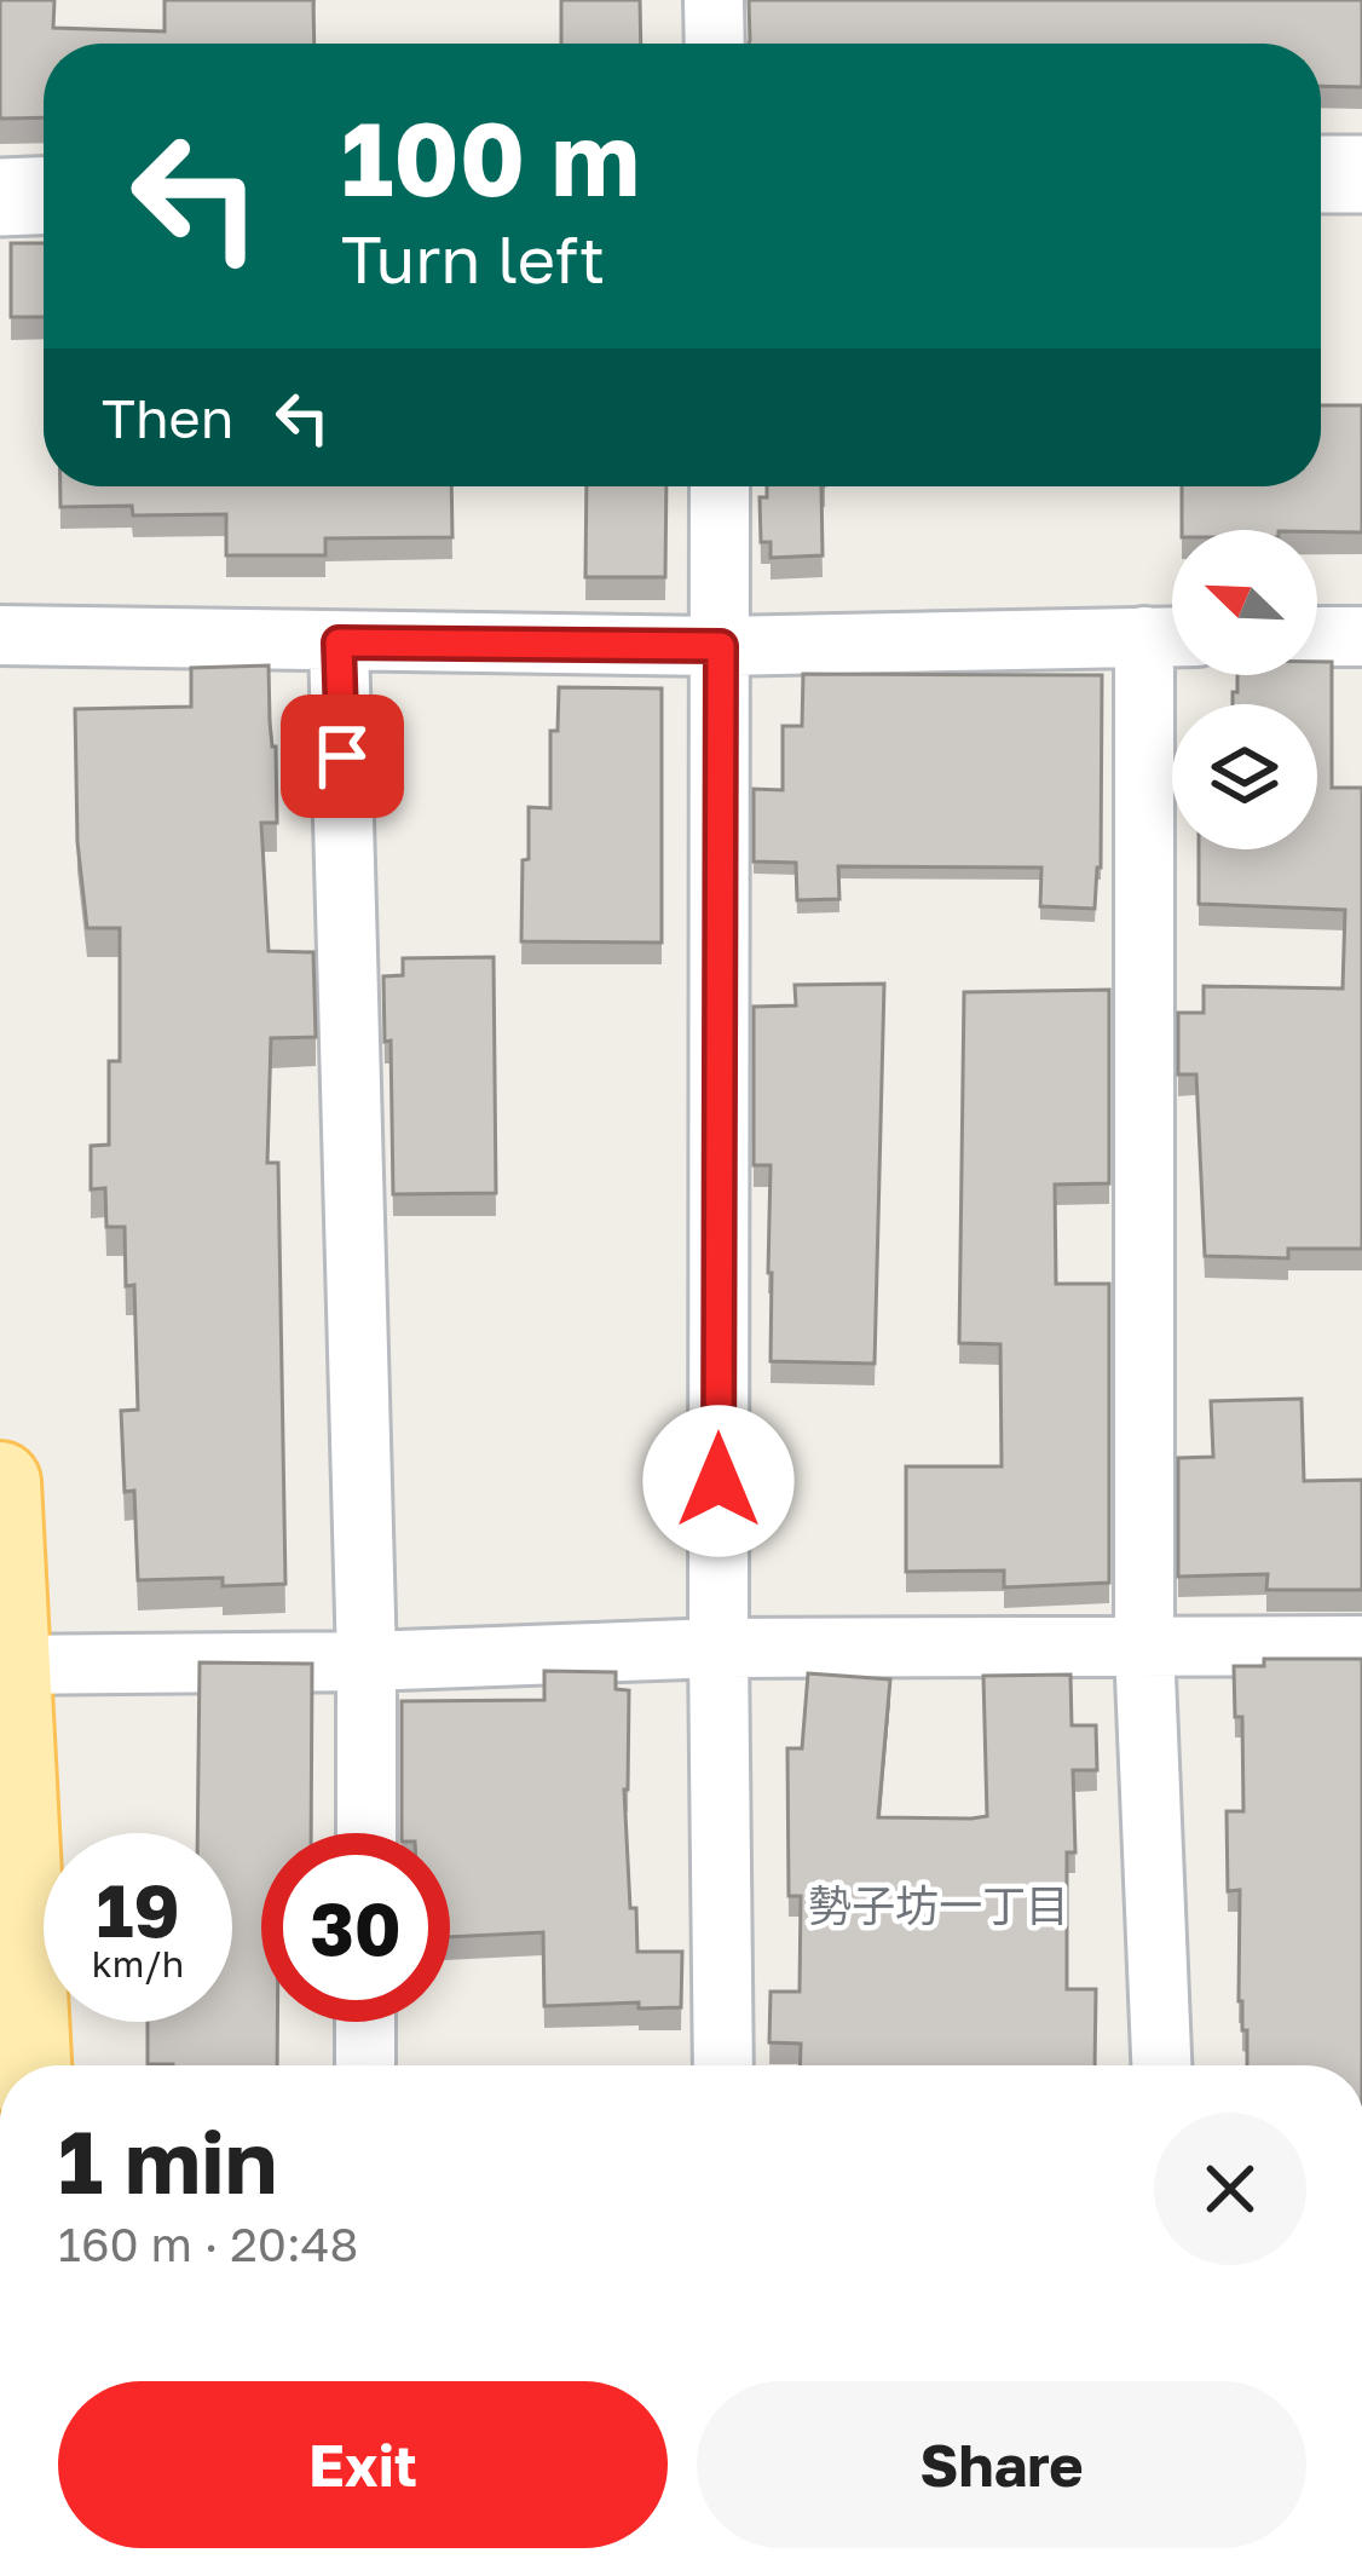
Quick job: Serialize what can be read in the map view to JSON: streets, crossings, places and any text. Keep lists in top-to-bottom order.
{
  "districts": ["勢子坊一丁目"],
  "north": "top left",
  "page": {
    "turn": ["100 m", "Turn left"],
    "then": "Then",
    "speed": "19 km/h",
    "limit": "30",
    "heading": ["1 min", "160 m · 20:48"],
    "buttons": ["Exit", "Share"]
  }
}
